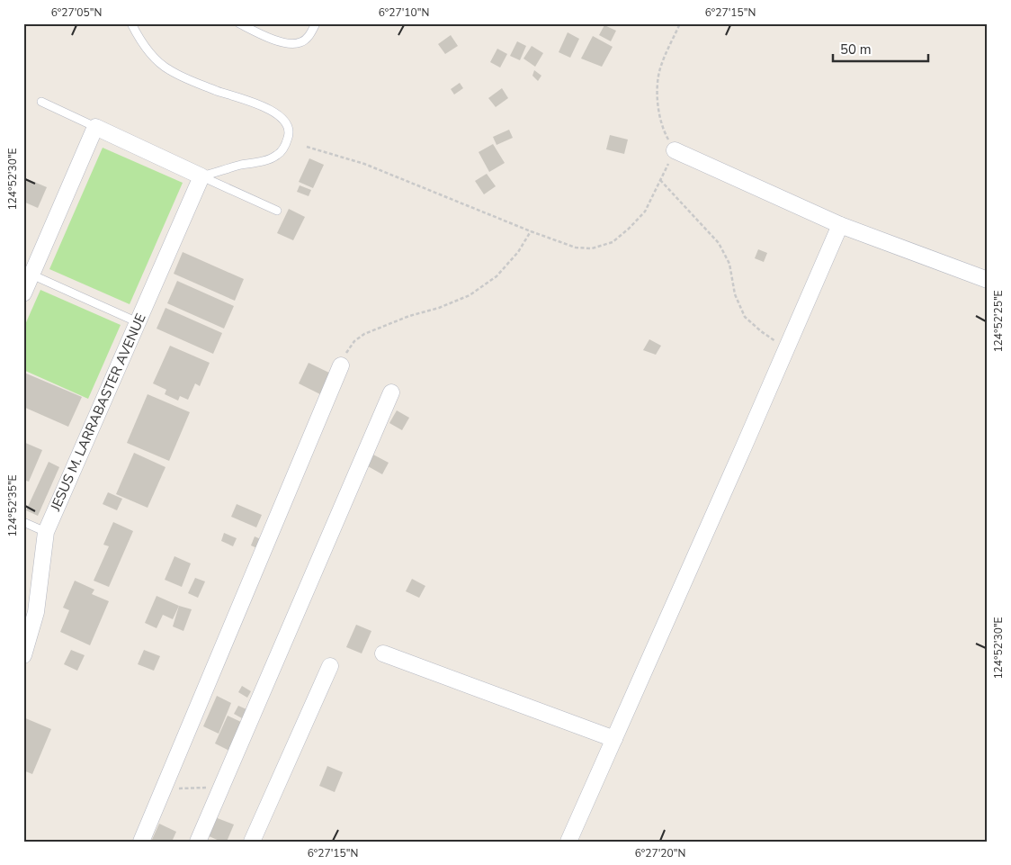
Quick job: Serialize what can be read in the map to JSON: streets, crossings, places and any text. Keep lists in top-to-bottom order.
{
  "streets": {
    "street": ["JESUS M. LARRABASTER AVENUE"]
  },
  "scale_bar": "50 m",
  "coordinates": [
    "6°27'05\"N",
    "6°27'10\"N",
    "6°27'15\"N",
    "124°52'30\"E",
    "124°52'25\"E",
    "124°52'35\"E",
    "6°27'20\"N"
  ]
}
